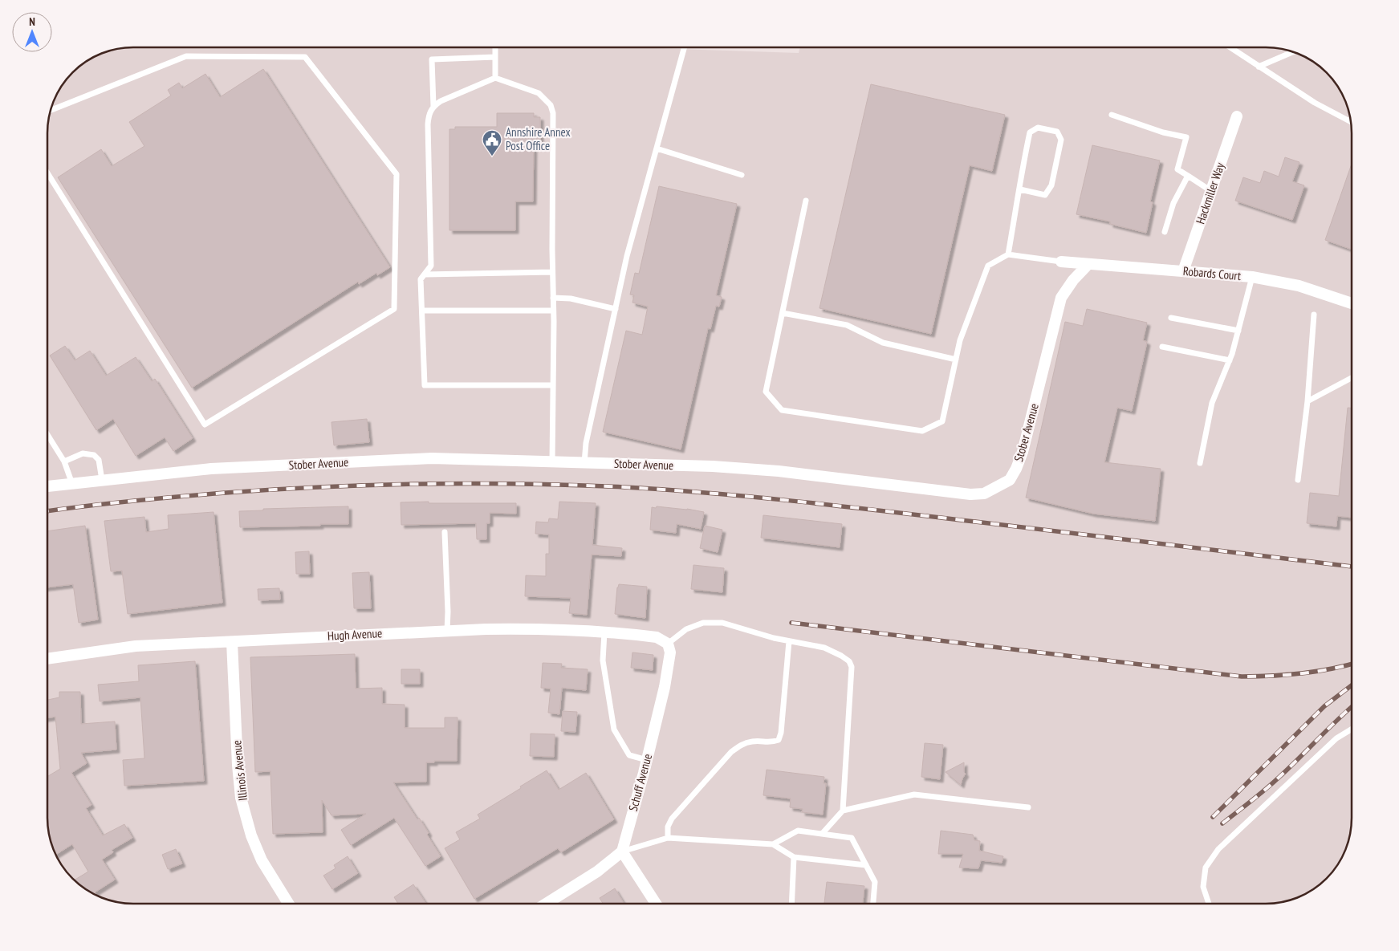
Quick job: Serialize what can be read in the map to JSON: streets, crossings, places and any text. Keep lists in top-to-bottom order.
{
  "streets": {
    "street": [
      "Hackmiller Way",
      "Robards Court",
      "Stober Avenue",
      "Hugh Avenue",
      "Illinois Avenue",
      "Schuff Avenue"
    ]
  },
  "crossings": [
    ["Hackmiller Way", "Robards Court"],
    ["Robards Court", "Stober Avenue"],
    ["Hugh Avenue", "Illinois Avenue"],
    ["Hugh Avenue", "Schuff Avenue"]
  ],
  "places": {
    "public building": ["Annshire Annex Post Office"]
  },
  "north": "top"
}
